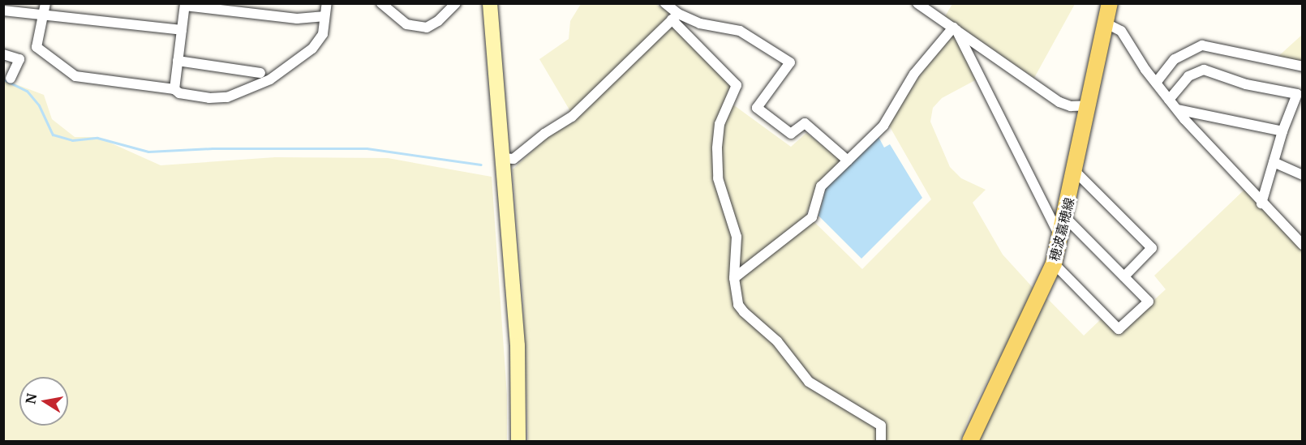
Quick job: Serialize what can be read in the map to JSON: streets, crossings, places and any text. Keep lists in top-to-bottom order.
{
  "streets": {
    "main road": ["穂波嘉穂線"]
  },
  "north": "left"
}
